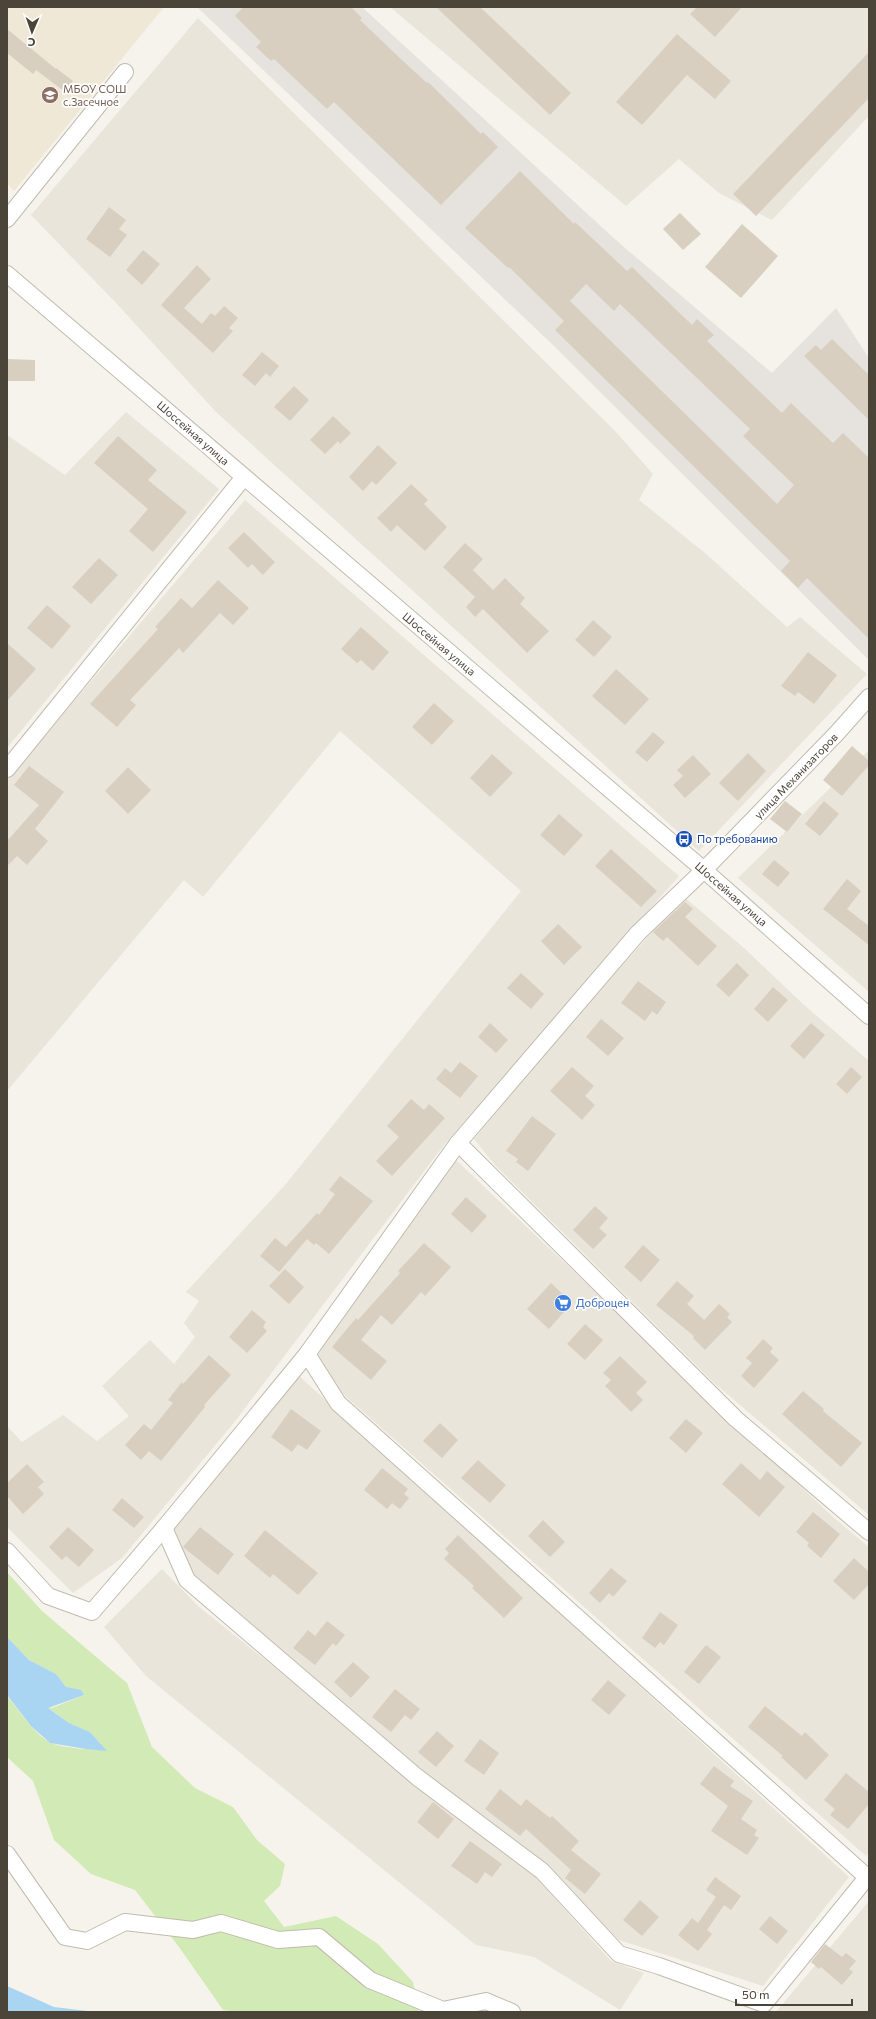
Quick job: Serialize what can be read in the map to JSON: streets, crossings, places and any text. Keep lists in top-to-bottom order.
{
  "streets": {
    "street": ["Шоссейная улица", "улица Механизаторов"]
  },
  "crossings": [
    ["Шоссейная улица", "улица Механизаторов"]
  ],
  "places": {
    "school or university": ["МБОУ СОШ с.Засечное"],
    "bus stop": ["По требованию"],
    "supermarket": ["Доброцен"]
  },
  "scale_bar": "50 m",
  "north": "bottom"
}
